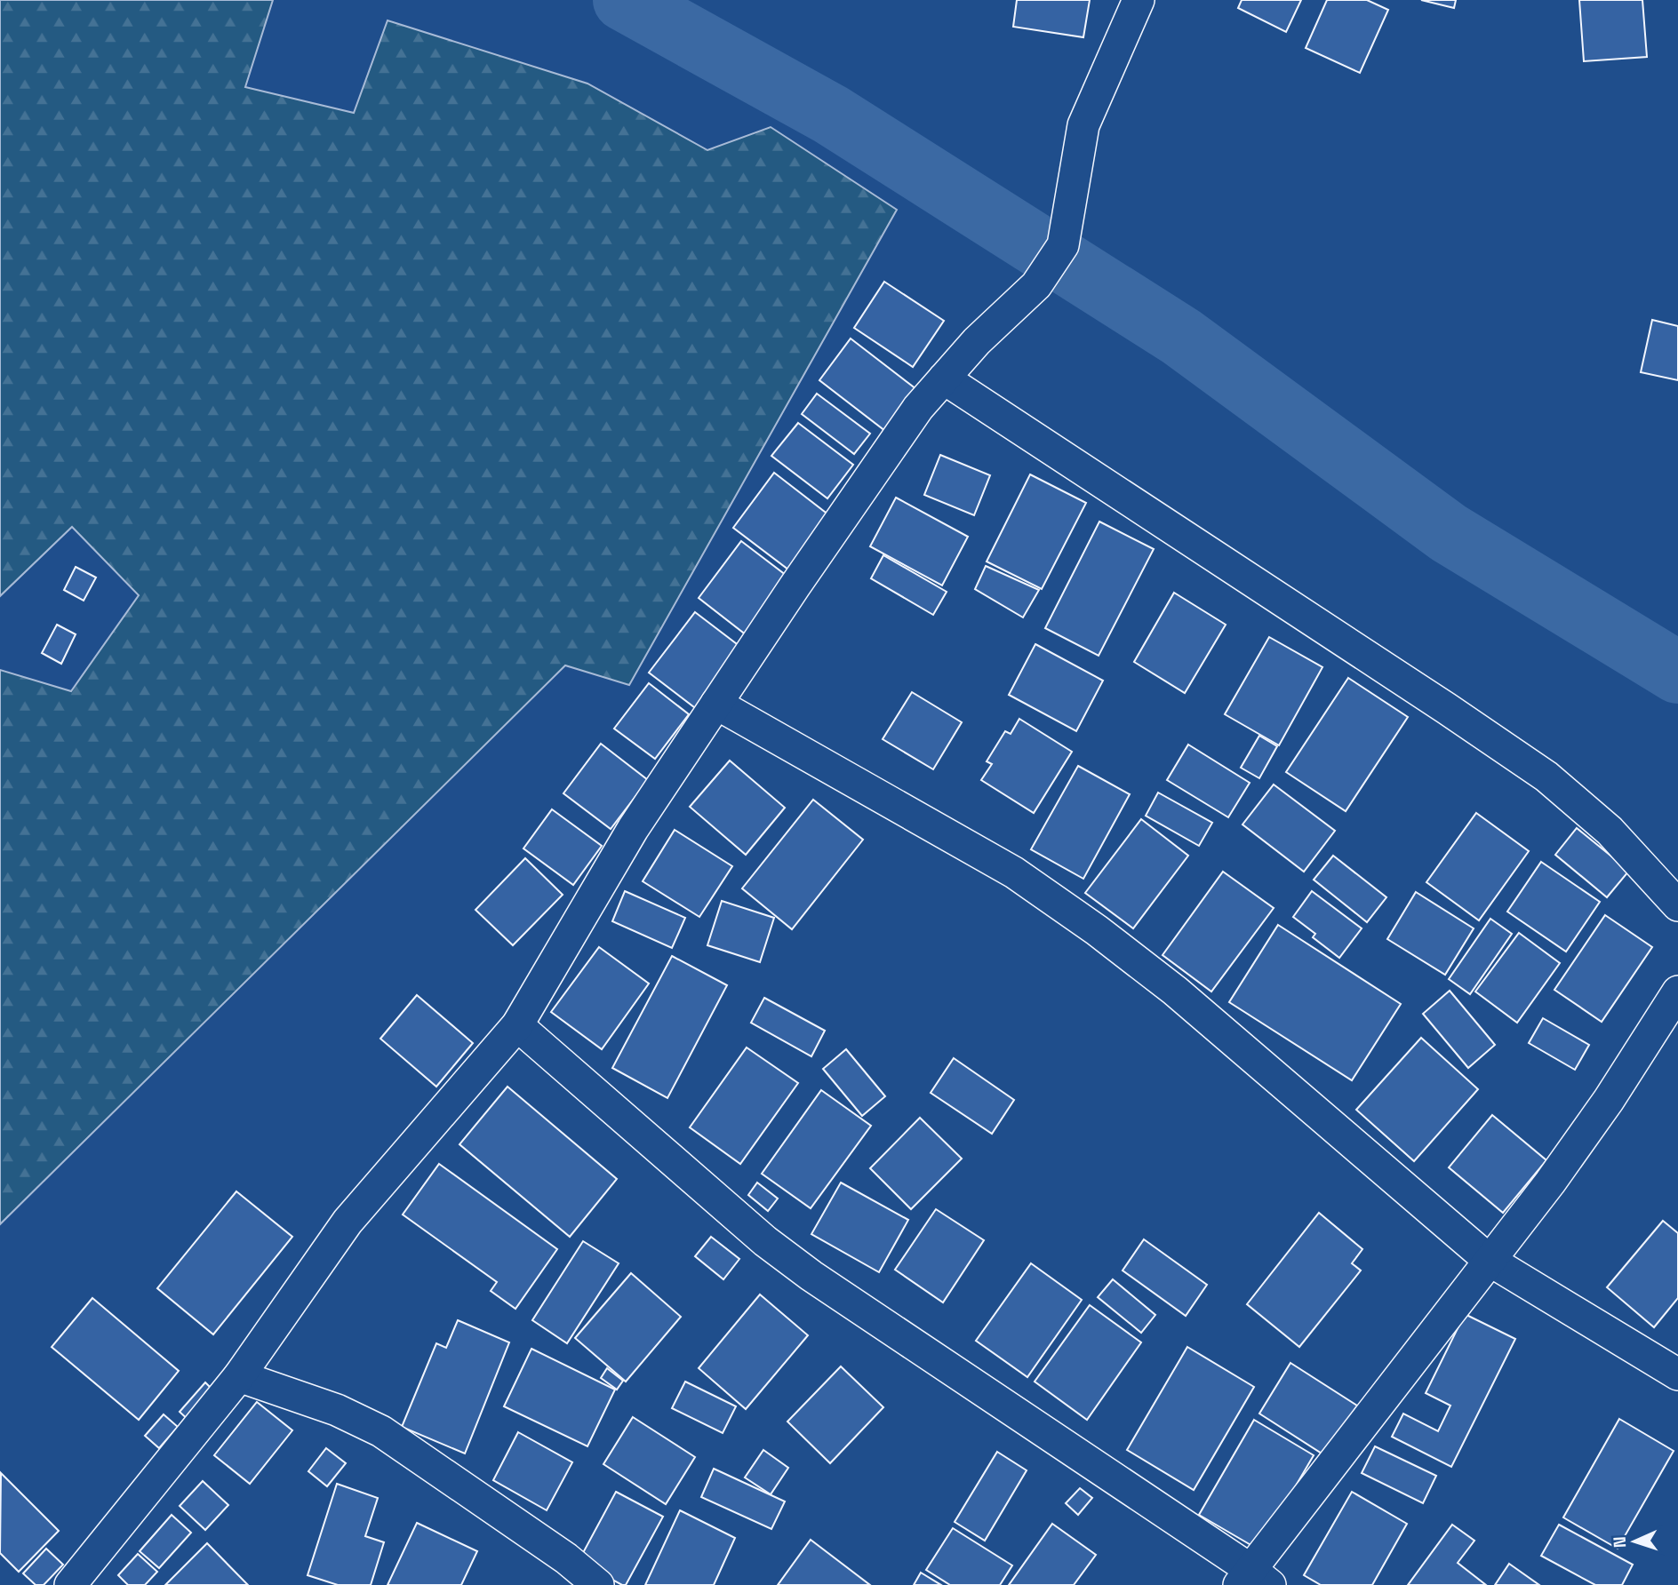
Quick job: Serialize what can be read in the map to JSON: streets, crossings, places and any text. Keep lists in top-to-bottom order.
{
  "north": "left"
}
